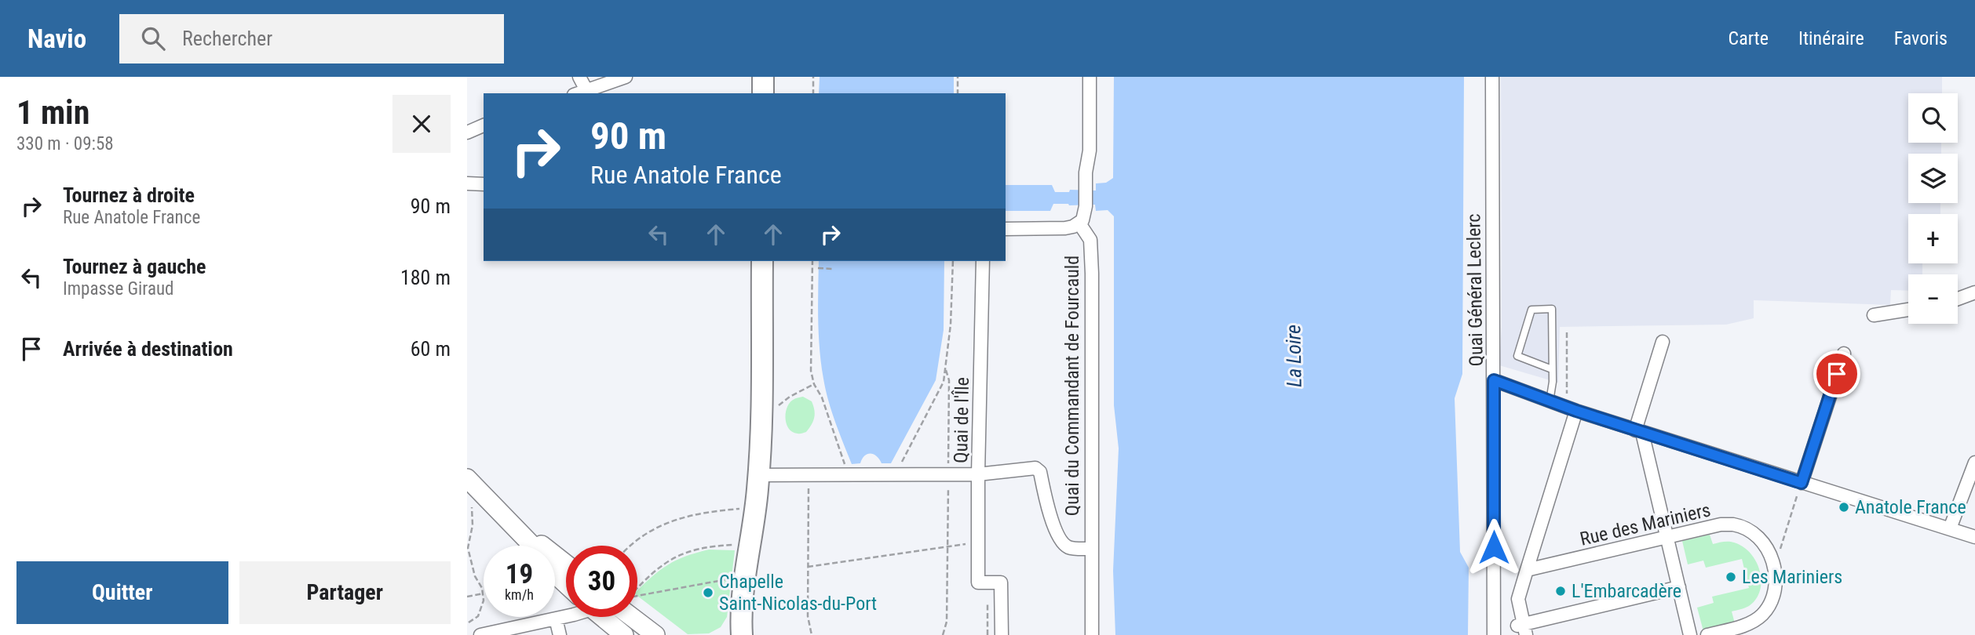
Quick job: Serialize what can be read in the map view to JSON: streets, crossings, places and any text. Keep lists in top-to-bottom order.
{
  "streets": {
    "street": [
      "Quai Général Leclerc",
      "Quai du Commandant de Fourcauld",
      "Quai de l'Île",
      "Rue des Mariniers"
    ]
  },
  "water": ["La Loire"],
  "places": [
    "Anatole France",
    "Les Mariniers",
    "L'Embarcadère",
    "Chapelle Saint-Nicolas-du-Port"
  ],
  "page": {
    "header": "Navio",
    "search": "Rechercher",
    "nav": ["Carte", "Itinéraire", "Favoris"],
    "heading": ["1 min", "330 m · 09:58"],
    "map_buttons": ["+", "−"],
    "turn": ["90 m", "Rue Anatole France"],
    "list": [
      {
        "name": "Tournez à droite",
        "note": "Rue Anatole France",
        "value": "90 m"
      },
      {
        "name": "Tournez à gauche",
        "note": "Impasse Giraud",
        "value": "180 m"
      },
      {
        "name": "Arrivée à destination",
        "value": "60 m"
      }
    ],
    "speed": "19 km/h",
    "limit": "30",
    "buttons": ["Quitter", "Partager"]
  }
}
